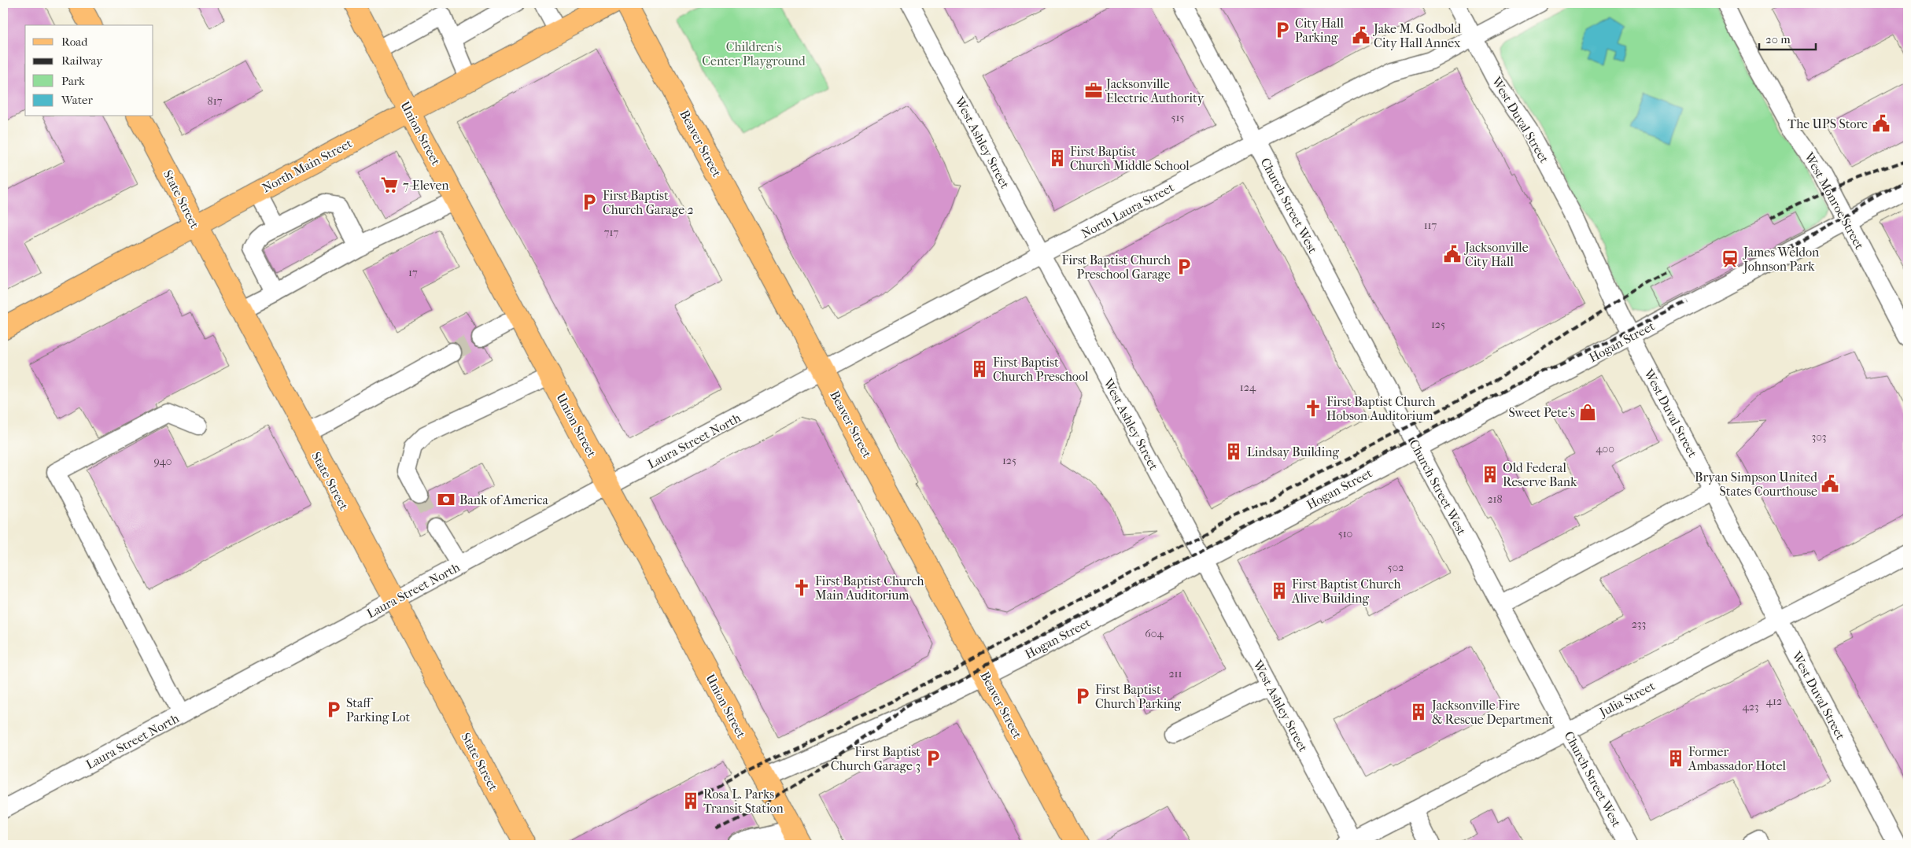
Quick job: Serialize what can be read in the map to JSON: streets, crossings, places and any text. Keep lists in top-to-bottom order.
{
  "streets": {
    "main road": [
      "Union Street",
      "Beaver Street",
      "North Main Street",
      "State Street"
    ],
    "street": [
      "West Duval Street",
      "West Ashley Street",
      "West Monroe Street",
      "Church Street West",
      "North Laura Street",
      "Hogan Street",
      "Laura Street North",
      "Julia Street"
    ]
  },
  "crossings": [
    ["West Duval Street", "North Laura Street"],
    ["West Duval Street", "Hogan Street"],
    ["West Duval Street", "Julia Street"],
    ["Union Street", "North Main Street"],
    ["Union Street", "Hogan Street"],
    ["Union Street", "Laura Street North"],
    ["West Ashley Street", "North Laura Street"],
    ["West Ashley Street", "Hogan Street"],
    ["West Ashley Street", "Julia Street"],
    ["Beaver Street", "North Laura Street"],
    ["Beaver Street", "Hogan Street"],
    ["Beaver Street", "Laura Street North"],
    ["North Main Street", "State Street"],
    ["State Street", "Laura Street North"],
    ["West Monroe Street", "Hogan Street"],
    ["Church Street West", "North Laura Street"],
    ["Church Street West", "Hogan Street"],
    ["Church Street West", "Julia Street"],
    ["North Laura Street", "Laura Street North"]
  ],
  "parks": ["Children's Center Playground"],
  "places": {
    "parking": [
      "City Hall Parking",
      "First Baptist Church Garage 2",
      "First Baptist Church Preschool Garage",
      "First Baptist Church Parking",
      "Staff Parking Lot",
      "First Baptist Church Garage 3"
    ],
    "public building": [
      "Jake M. Godbold City Hall Annex",
      "The UPS Store",
      "Jacksonville City Hall",
      "Bryan Simpson United States Courthouse"
    ],
    "office": ["Jacksonville Electric Authority"],
    "building": [
      "First Baptist Church Middle School",
      "First Baptist Church Preschool",
      "Lindsay Building",
      "Old Federal Reserve Bank",
      "First Baptist Church Alive Building",
      "Jacksonville Fire & Rescue Department",
      "Former Ambassador Hotel",
      "Rosa L. Parks Transit Station"
    ],
    "supermarket": ["7-Eleven"],
    "station": ["James Weldon Johnson Park"],
    "church": ["First Baptist Church Hobson Auditorium", "First Baptist Church Main Auditorium"],
    "shop": ["Sweet Pete's"],
    "bank": ["Bank of America"]
  },
  "house_numbers": [
    "817",
    "515",
    "117",
    "717",
    "17",
    "125",
    "124",
    "303",
    "400",
    "125",
    "940",
    "218",
    "510",
    "502",
    "233",
    "604",
    "211",
    "412",
    "423"
  ],
  "legend": [
    "Road",
    "Railway",
    "Park",
    "Water"
  ],
  "scale_bar": "20 m"
}
